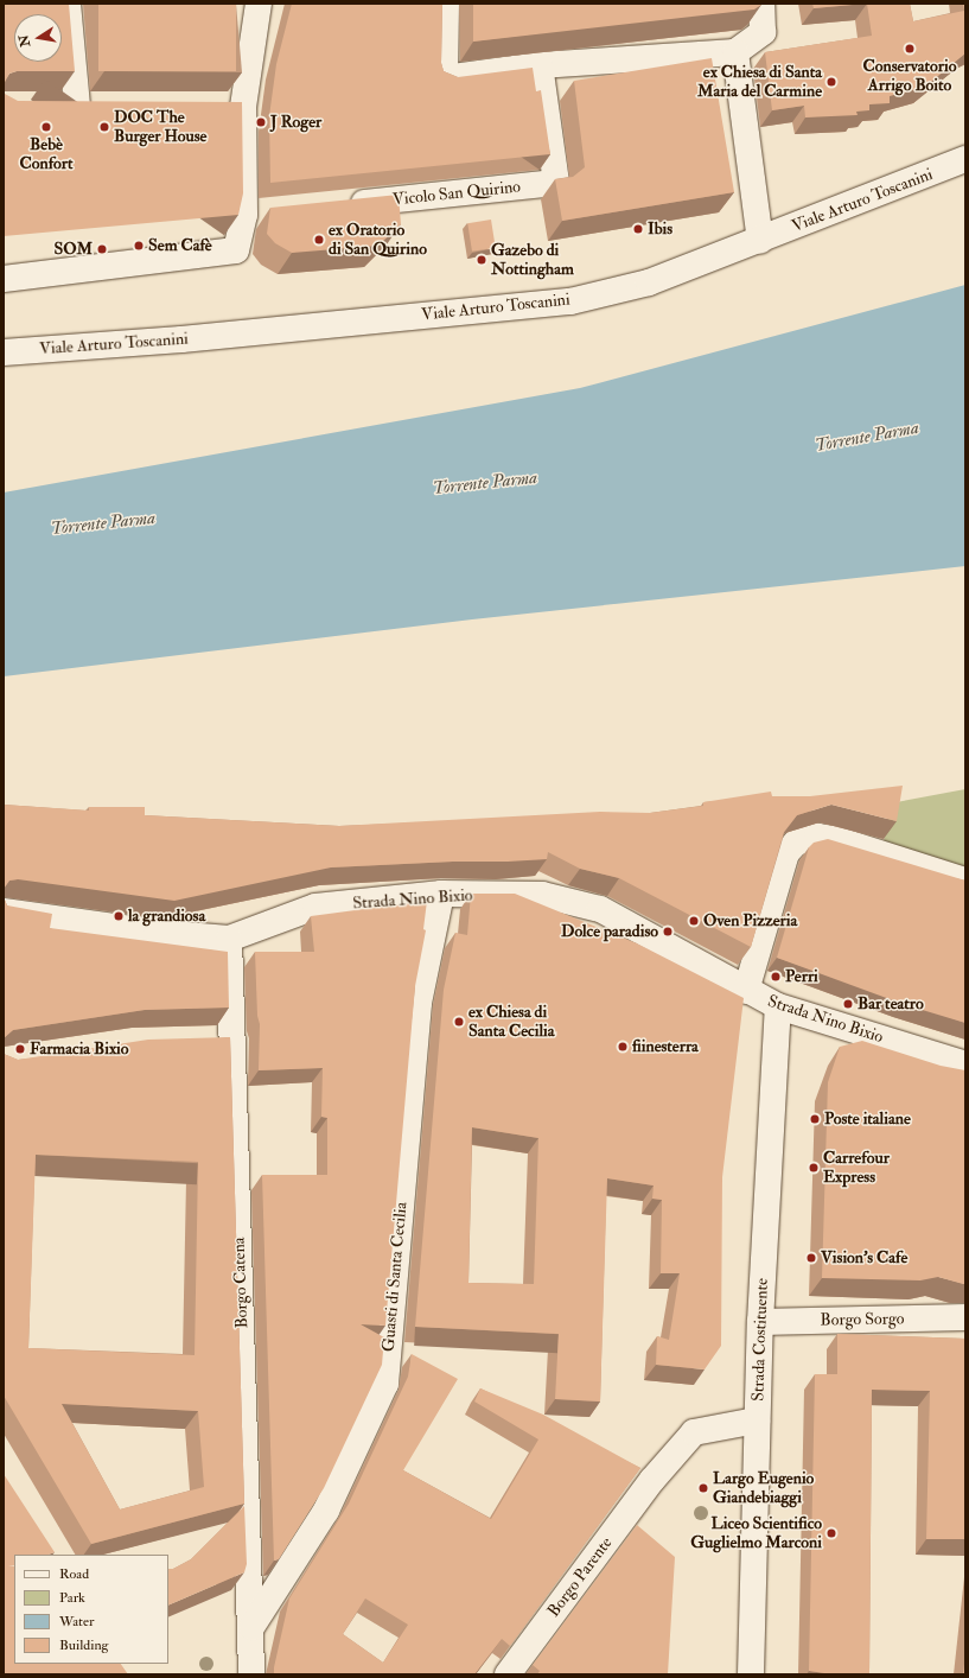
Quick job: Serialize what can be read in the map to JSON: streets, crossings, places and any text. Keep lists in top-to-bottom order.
{
  "streets": {
    "street": [
      "Vicolo San Quirino",
      "Viale Arturo Toscanini",
      "Strada Nino Bixio",
      "Guasti di Santa Cecilia",
      "Borgo Catena",
      "Borgo Sorgo",
      "Strada Costituente",
      "Borgo Parente"
    ]
  },
  "crossings": [
    ["Strada Nino Bixio", "Guasti di Santa Cecilia"],
    ["Strada Nino Bixio", "Borgo Catena"],
    ["Strada Nino Bixio", "Strada Costituente"],
    ["Guasti di Santa Cecilia", "Borgo Catena"],
    ["Borgo Sorgo", "Strada Costituente"],
    ["Strada Costituente", "Borgo Parente"]
  ],
  "water": ["Torrente Parma"],
  "places": [
    "Conservatorio Arrigo Boito",
    "ex Chiesa di Santa Maria del Carmine",
    "J Roger",
    "Bebè Confort",
    "DOC The Burger House",
    "Ibis",
    "ex Oratorio di San Quirino",
    "Sem Cafè",
    "SOM",
    "Gazebo di Nottingham",
    "la grandiosa",
    "Oven Pizzeria",
    "Dolce paradiso",
    "Perri",
    "Bar teatro",
    "ex Chiesa di Santa Cecilia",
    "fiinesterra",
    "Farmacia Bixio",
    "Poste italiane",
    "Carrefour Express",
    "Vision's Cafe",
    "Largo Eugenio Giandebiaggi",
    "Liceo Scientifico Guglielmo Marconi"
  ],
  "legend": [
    "Road",
    "Park",
    "Water",
    "Building"
  ],
  "north": "left"
}
